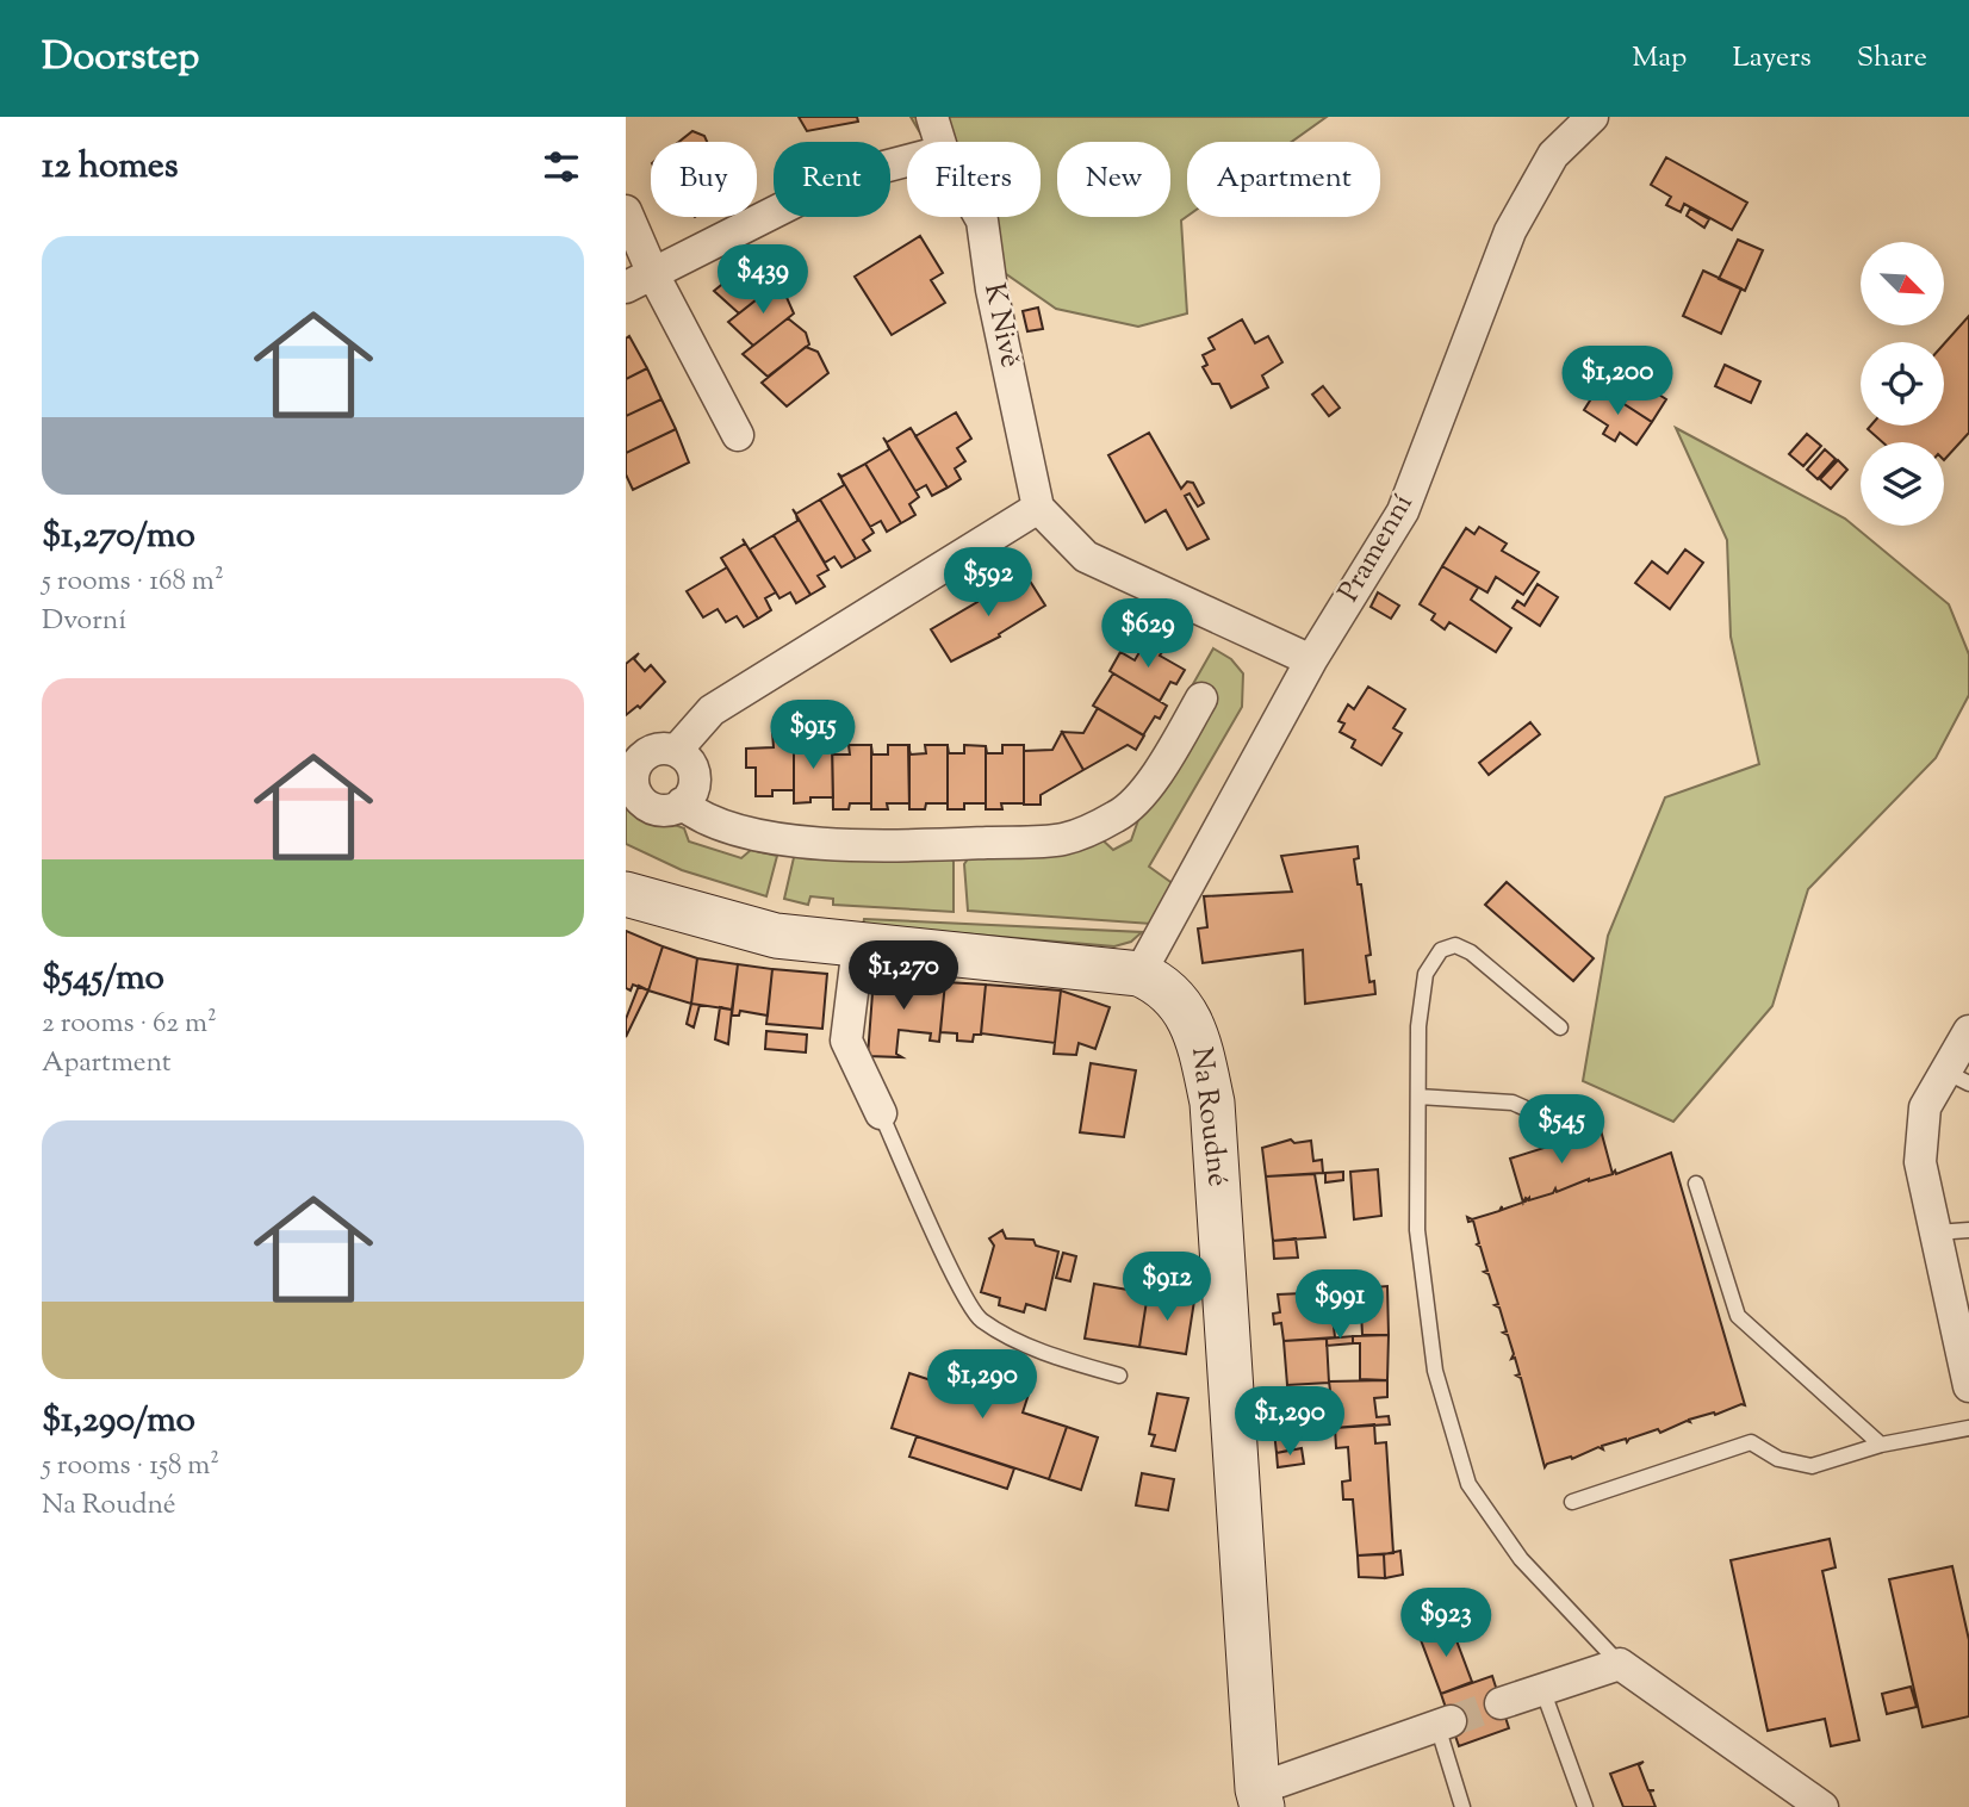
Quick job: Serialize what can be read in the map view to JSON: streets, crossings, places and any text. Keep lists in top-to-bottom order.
{
  "streets": {
    "street": ["K Nivě", "Pramenní", "Na Roudné"]
  },
  "crossings": [
    ["Pramenní", "Na Roudné"]
  ],
  "north": "bottom right",
  "page": {
    "header": "Doorstep",
    "nav": ["Map", "Layers", "Share"],
    "heading": "12 homes",
    "chip": [
      "Buy",
      "Rent",
      "Filters",
      "New",
      "Apartment"
    ],
    "list": [
      {
        "name": "$1,270/mo",
        "note": "5 rooms · 168 m² · Dvorní"
      },
      {
        "name": "$545/mo",
        "note": "2 rooms · 62 m² · Apartment"
      },
      {
        "name": "$1,290/mo",
        "note": "5 rooms · 158 m² · Na Roudné"
      }
    ],
    "price": [
      "$439",
      "$1,200",
      "$592",
      "$629",
      "$915",
      "$1,270",
      "$545",
      "$912",
      "$991",
      "$1,290",
      "$1,290",
      "$923"
    ]
  }
}
